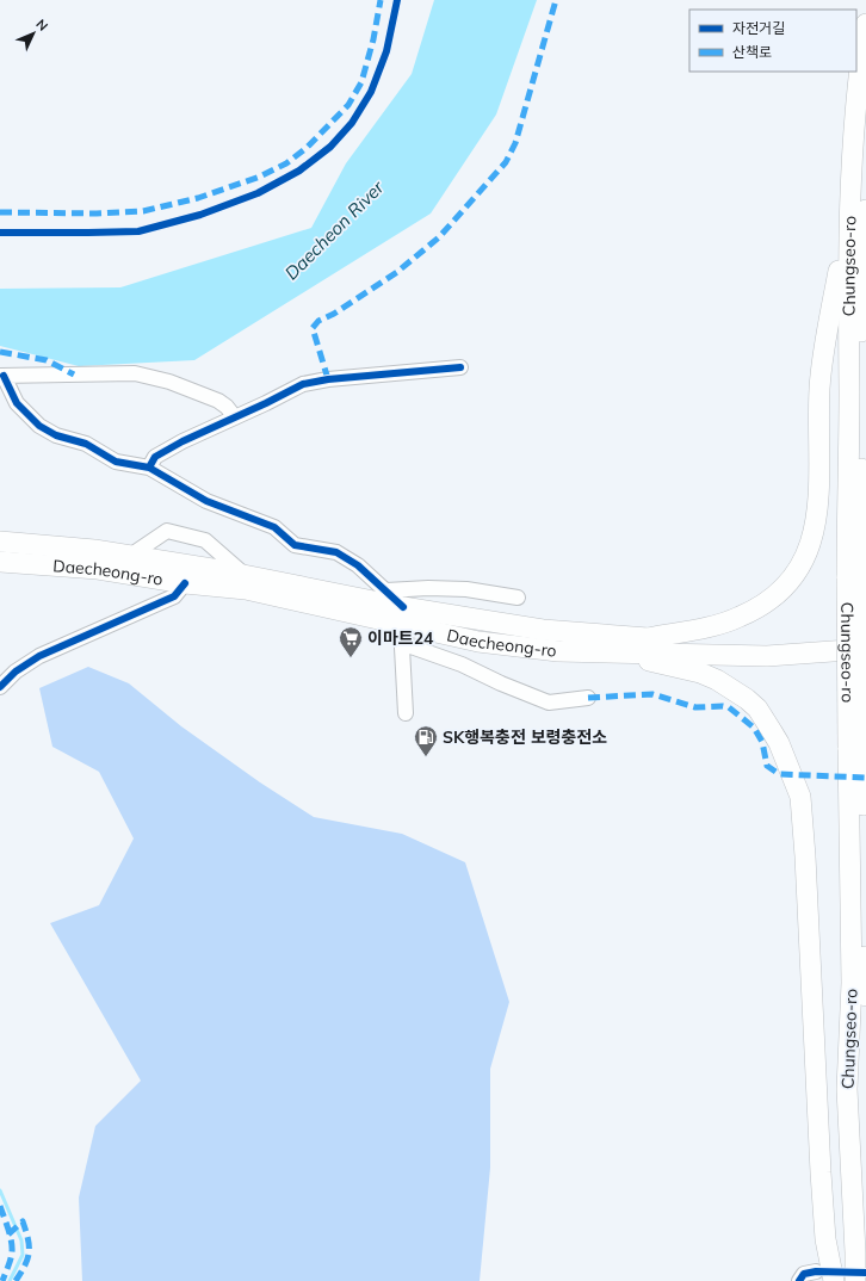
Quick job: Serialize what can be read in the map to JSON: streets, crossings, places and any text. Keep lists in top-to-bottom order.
{
  "streets": {
    "highway": ["Chungseo-ro", "Daecheong-ro"]
  },
  "water": ["Daecheon River"],
  "places": {
    "supermarket": ["이마트24"],
    "fuel station": ["SK행복충전 보령충전소"]
  },
  "legend": ["자전거길", "산책로"],
  "north": "top right"
}
